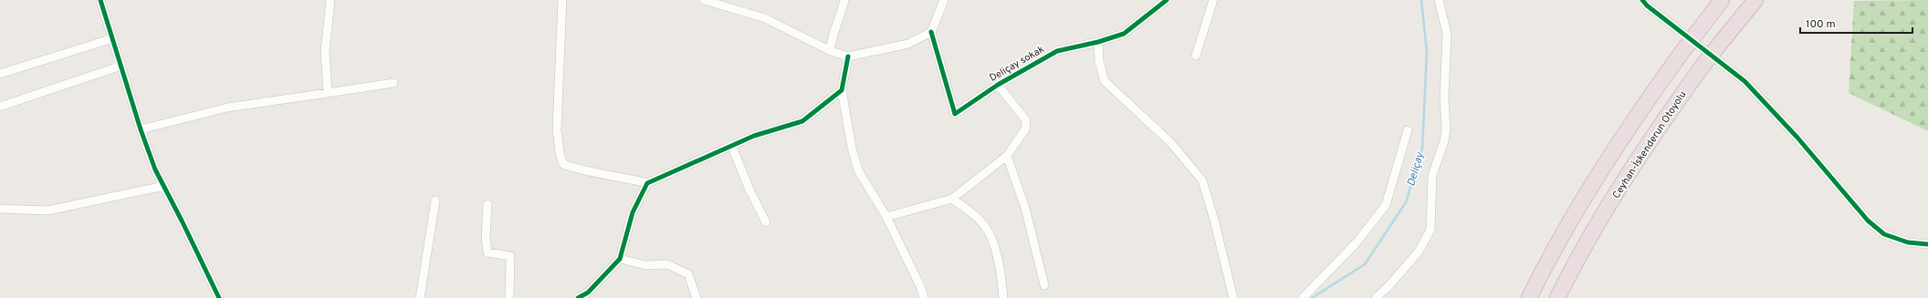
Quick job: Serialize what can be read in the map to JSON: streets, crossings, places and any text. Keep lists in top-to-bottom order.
{
  "streets": {
    "highway": ["Ceyhan-İskenderun Otoyolu"],
    "street": ["Deliçay sokak"]
  },
  "water": ["Deliçay"],
  "scale_bar": "100 m"
}
